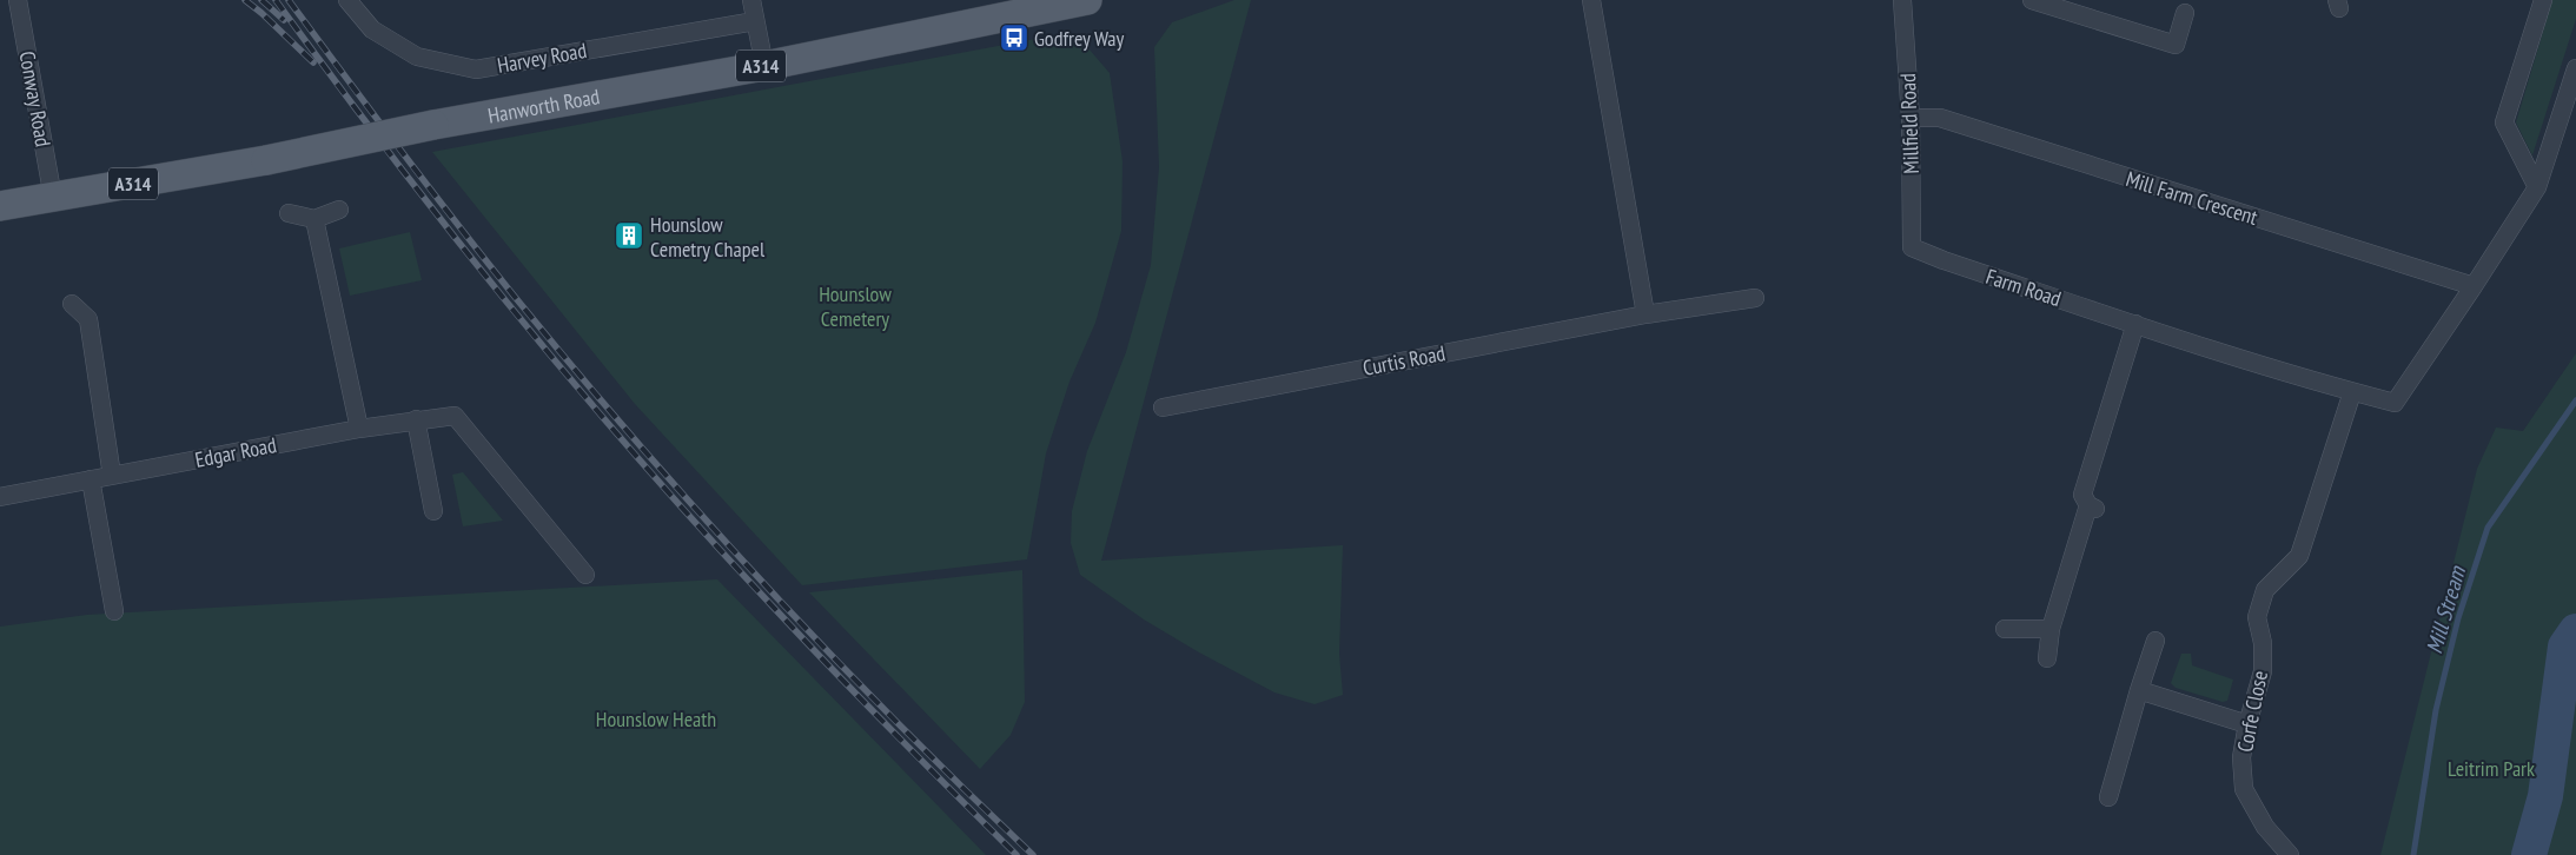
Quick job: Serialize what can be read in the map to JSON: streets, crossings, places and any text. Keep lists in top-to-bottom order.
{
  "streets": {
    "main road": ["A314", "Hanworth Road"],
    "street": [
      "Harvey Road",
      "Conway Road",
      "Millfield Road",
      "Mill Farm Crescent",
      "Farm Road",
      "Curtis Road",
      "Edgar Road",
      "Corfe Close"
    ]
  },
  "crossings": [
    ["Conway Road", "Hanworth Road"],
    ["Millfield Road", "Mill Farm Crescent"],
    ["Millfield Road", "Farm Road"],
    ["Mill Farm Crescent", "Farm Road"],
    ["Farm Road", "Corfe Close"]
  ],
  "water": ["Mill Stream"],
  "parks": ["Hounslow Cemetery", "Hounslow Heath", "Leitrim Park"],
  "places": {
    "bus stop": ["Godfrey Way"],
    "building": ["Hounslow Cemetry Chapel"]
  }
}
